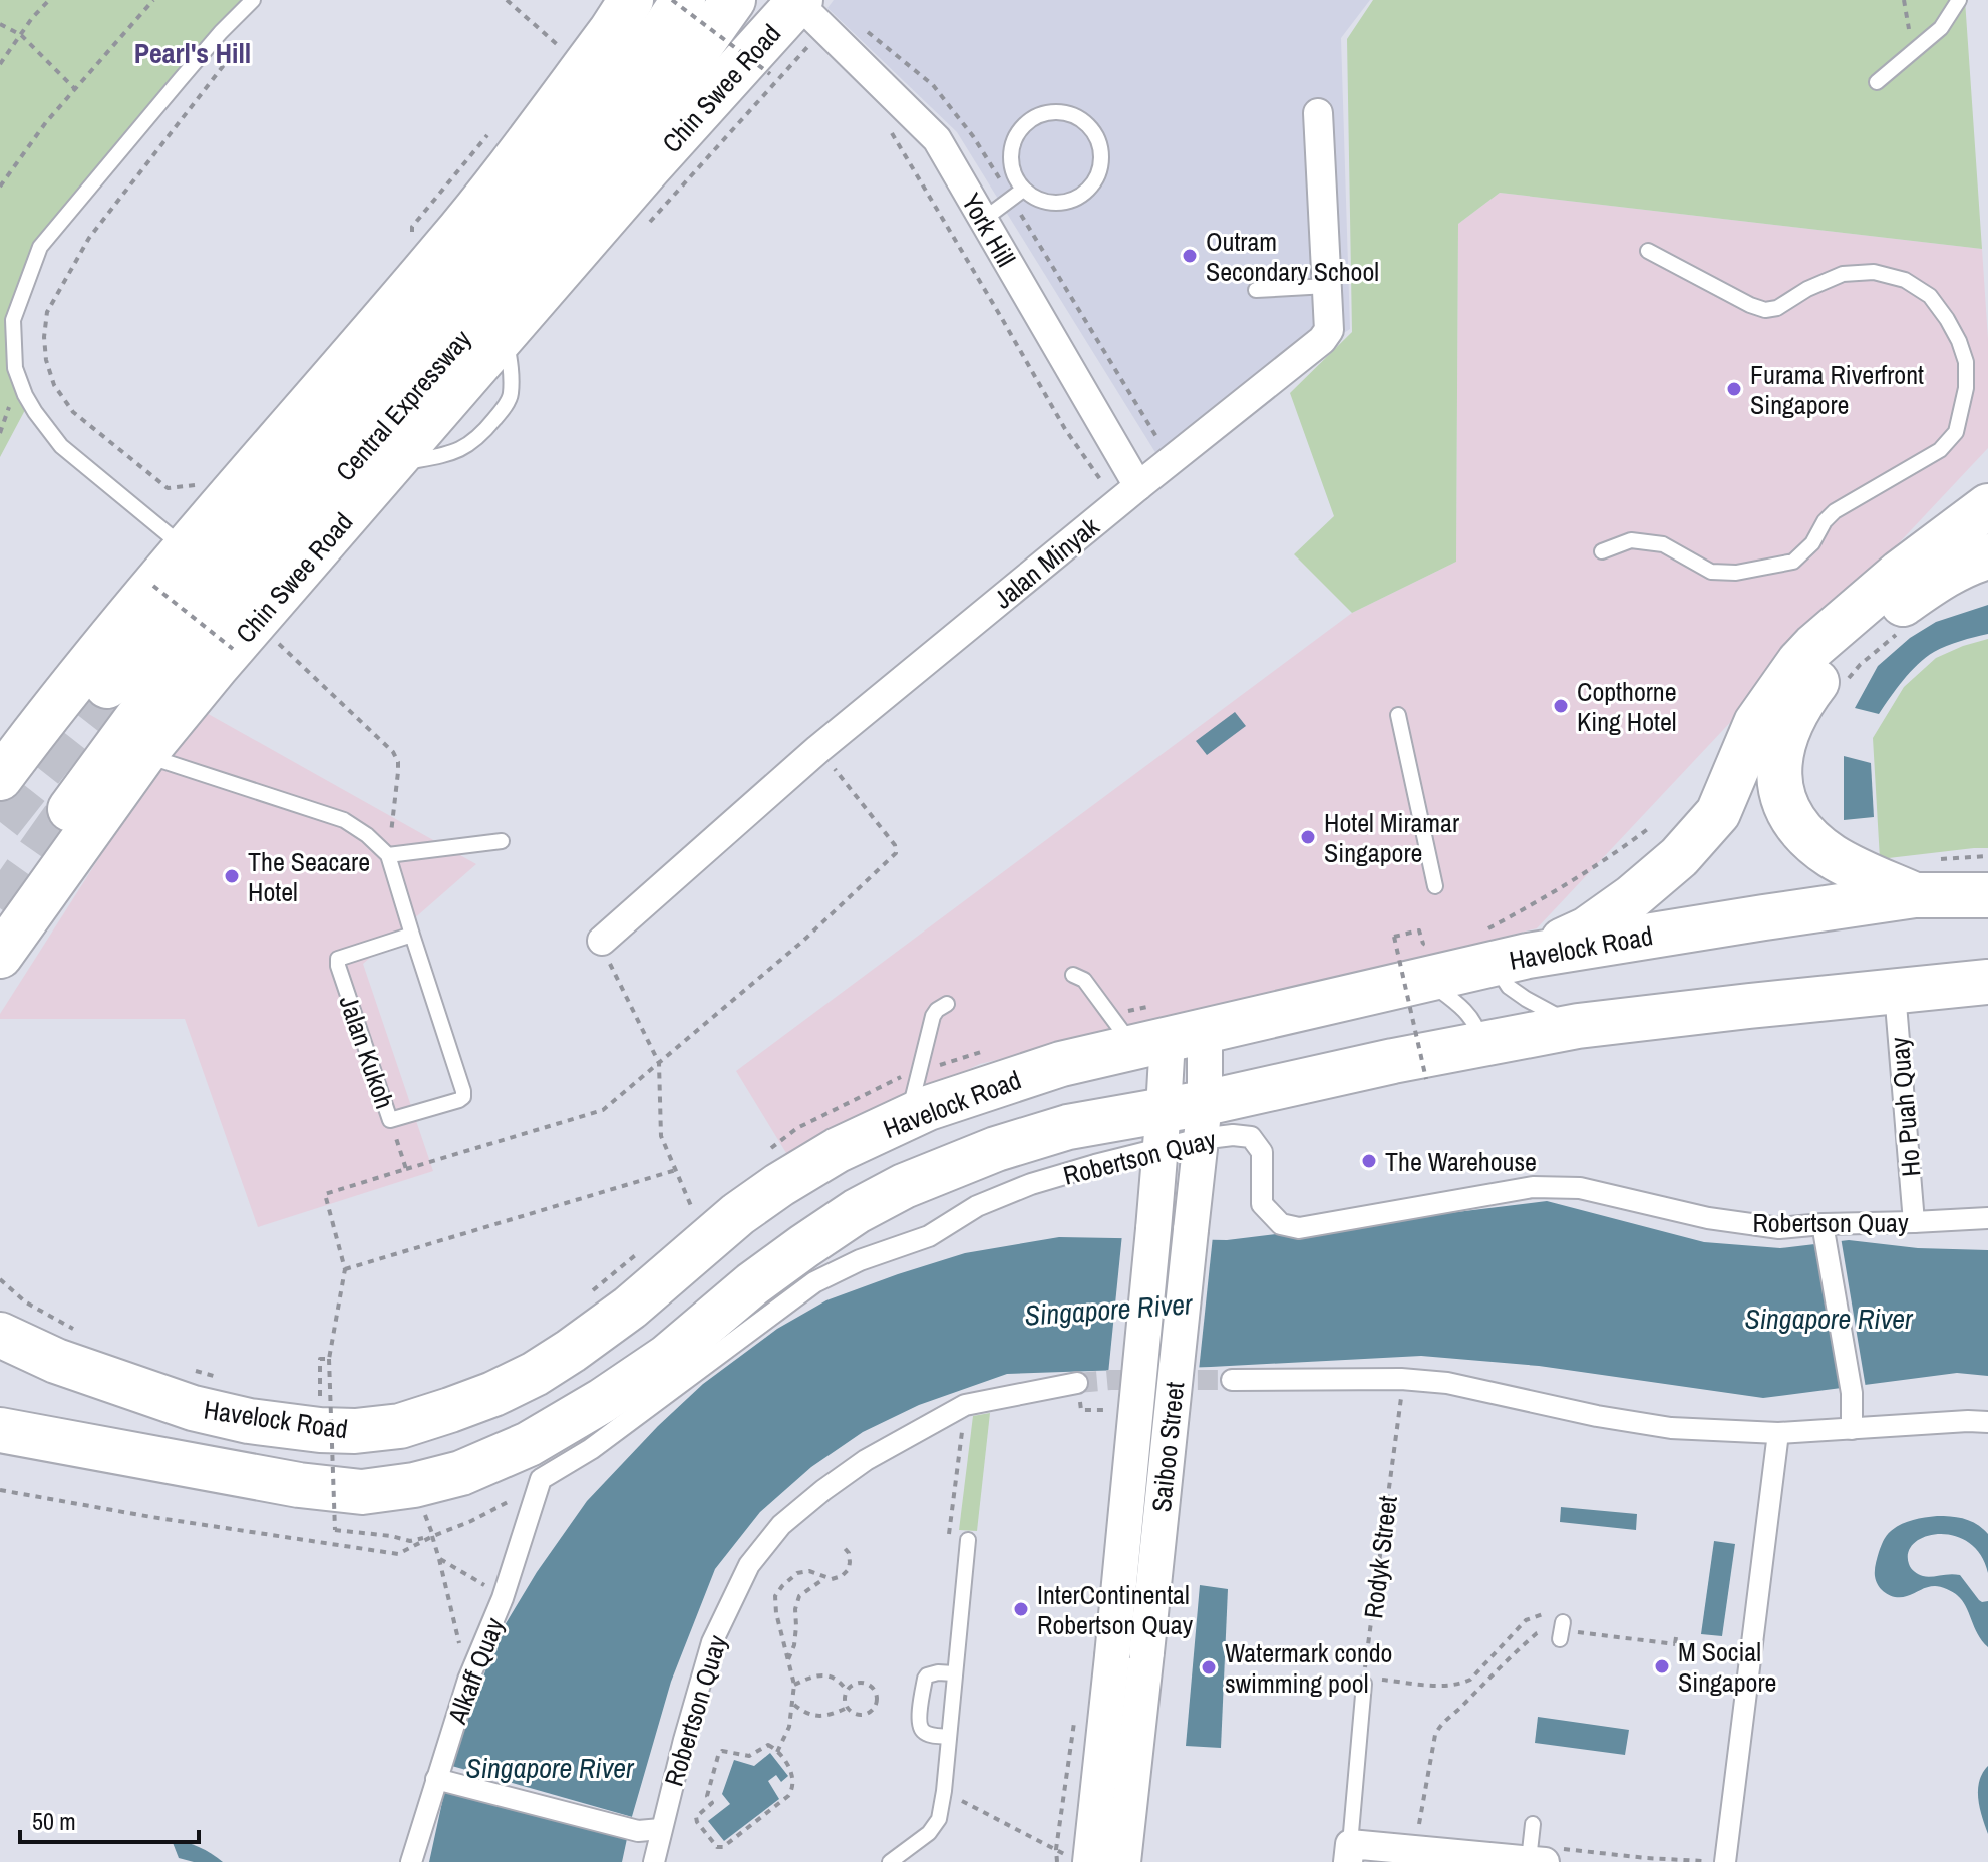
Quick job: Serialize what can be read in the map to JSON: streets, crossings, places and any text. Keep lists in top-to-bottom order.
{
  "streets": {
    "main road": ["Chin Swee Road", "Central Expressway", "Havelock Road"],
    "street": [
      "York Hill",
      "Jalan Minyak",
      "Ho Puah Quay",
      "Robertson Quay",
      "Saiboo Street",
      "Alkaff Quay"
    ],
    "lane": ["Jalan Kukoh"],
    "path": ["Rodyk Street"]
  },
  "crossings": [
    ["Chin Swee Road", "York Hill"],
    ["York Hill", "Jalan Minyak"],
    ["Havelock Road", "Saiboo Street"],
    ["Ho Puah Quay", "Robertson Quay"],
    ["Robertson Quay", "Saiboo Street"],
    ["Robertson Quay", "Alkaff Quay"]
  ],
  "districts": ["Pearl's Hill"],
  "water": ["Singapore River"],
  "places": [
    "Outram Secondary School",
    "Furama Riverfront Singapore",
    "Copthorne King Hotel",
    "Hotel Miramar Singapore",
    "The Seacare Hotel",
    "The Warehouse",
    "InterContinental Robertson Quay",
    "M Social Singapore",
    "Watermark condo swimming pool"
  ],
  "scale_bar": "50 m"
}
